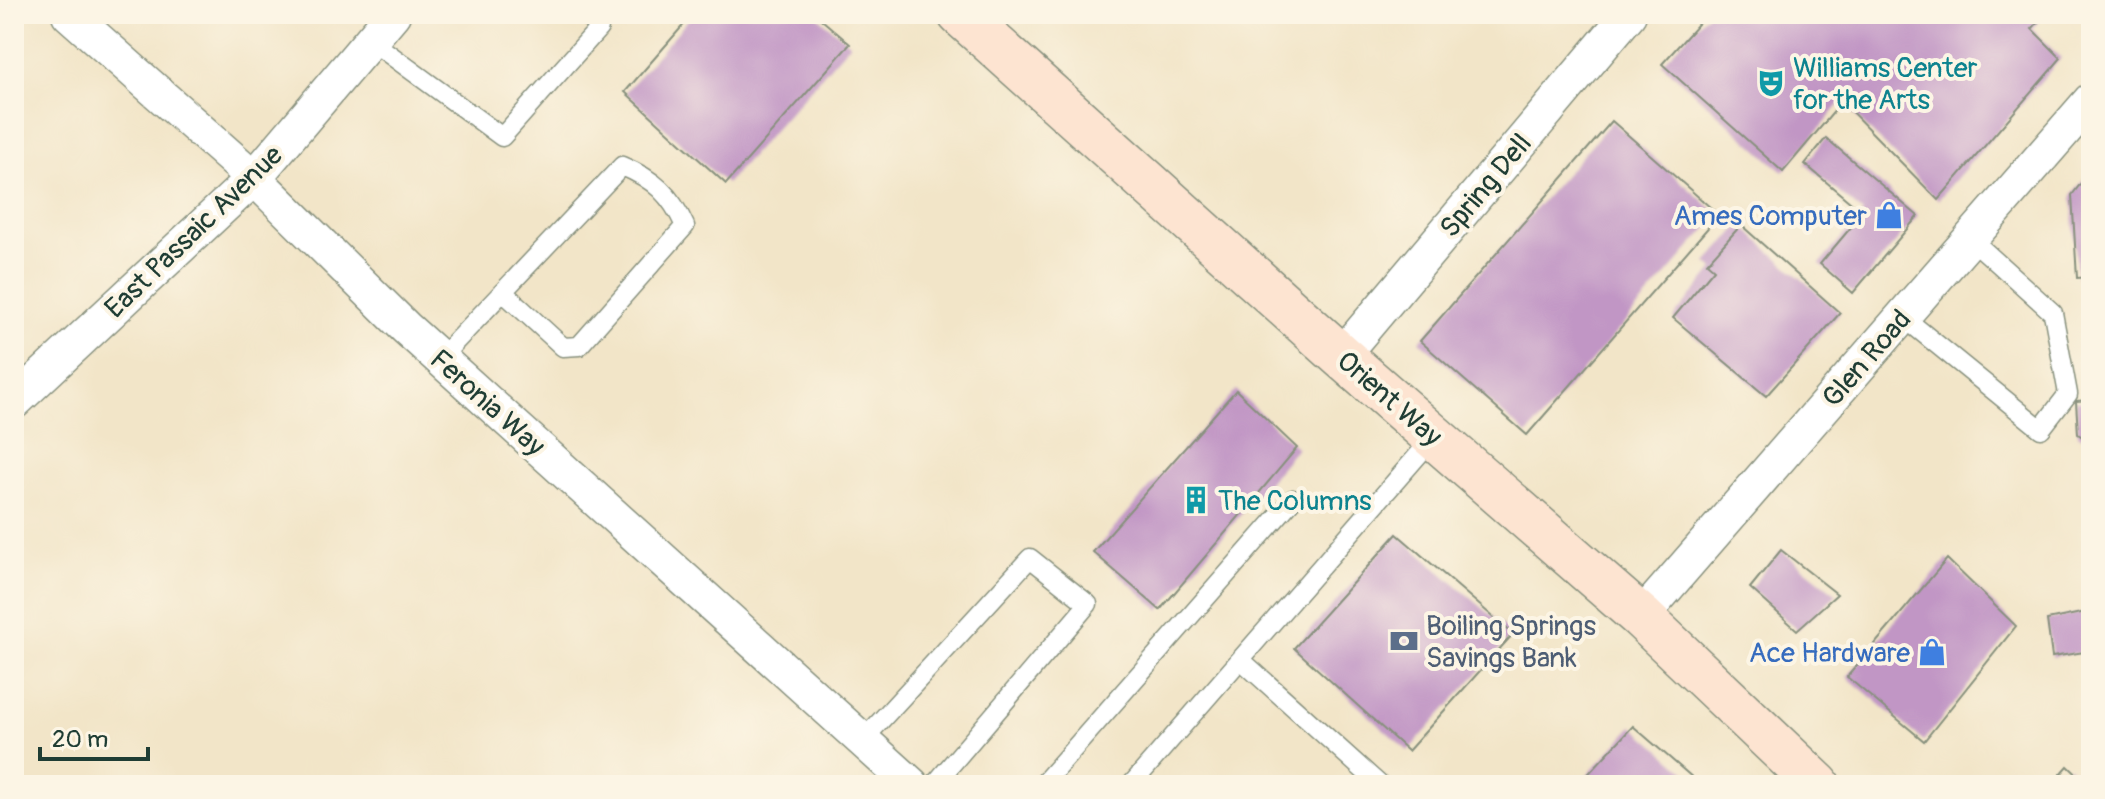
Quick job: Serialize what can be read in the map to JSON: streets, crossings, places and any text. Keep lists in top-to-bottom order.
{
  "streets": {
    "street": [
      "Spring Dell",
      "East Passaic Avenue",
      "Glen Road",
      "Orient Way",
      "Feronia Way"
    ]
  },
  "crossings": [
    ["Spring Dell", "Orient Way"],
    ["East Passaic Avenue", "Feronia Way"],
    ["Glen Road", "Orient Way"]
  ],
  "places": {
    "theatre": ["Williams Center for the Arts"],
    "shop": ["Ames Computer", "Ace Hardware"],
    "building": ["The Columns"],
    "bank": ["Boiling Springs Savings Bank"]
  },
  "scale_bar": "20 m"
}
